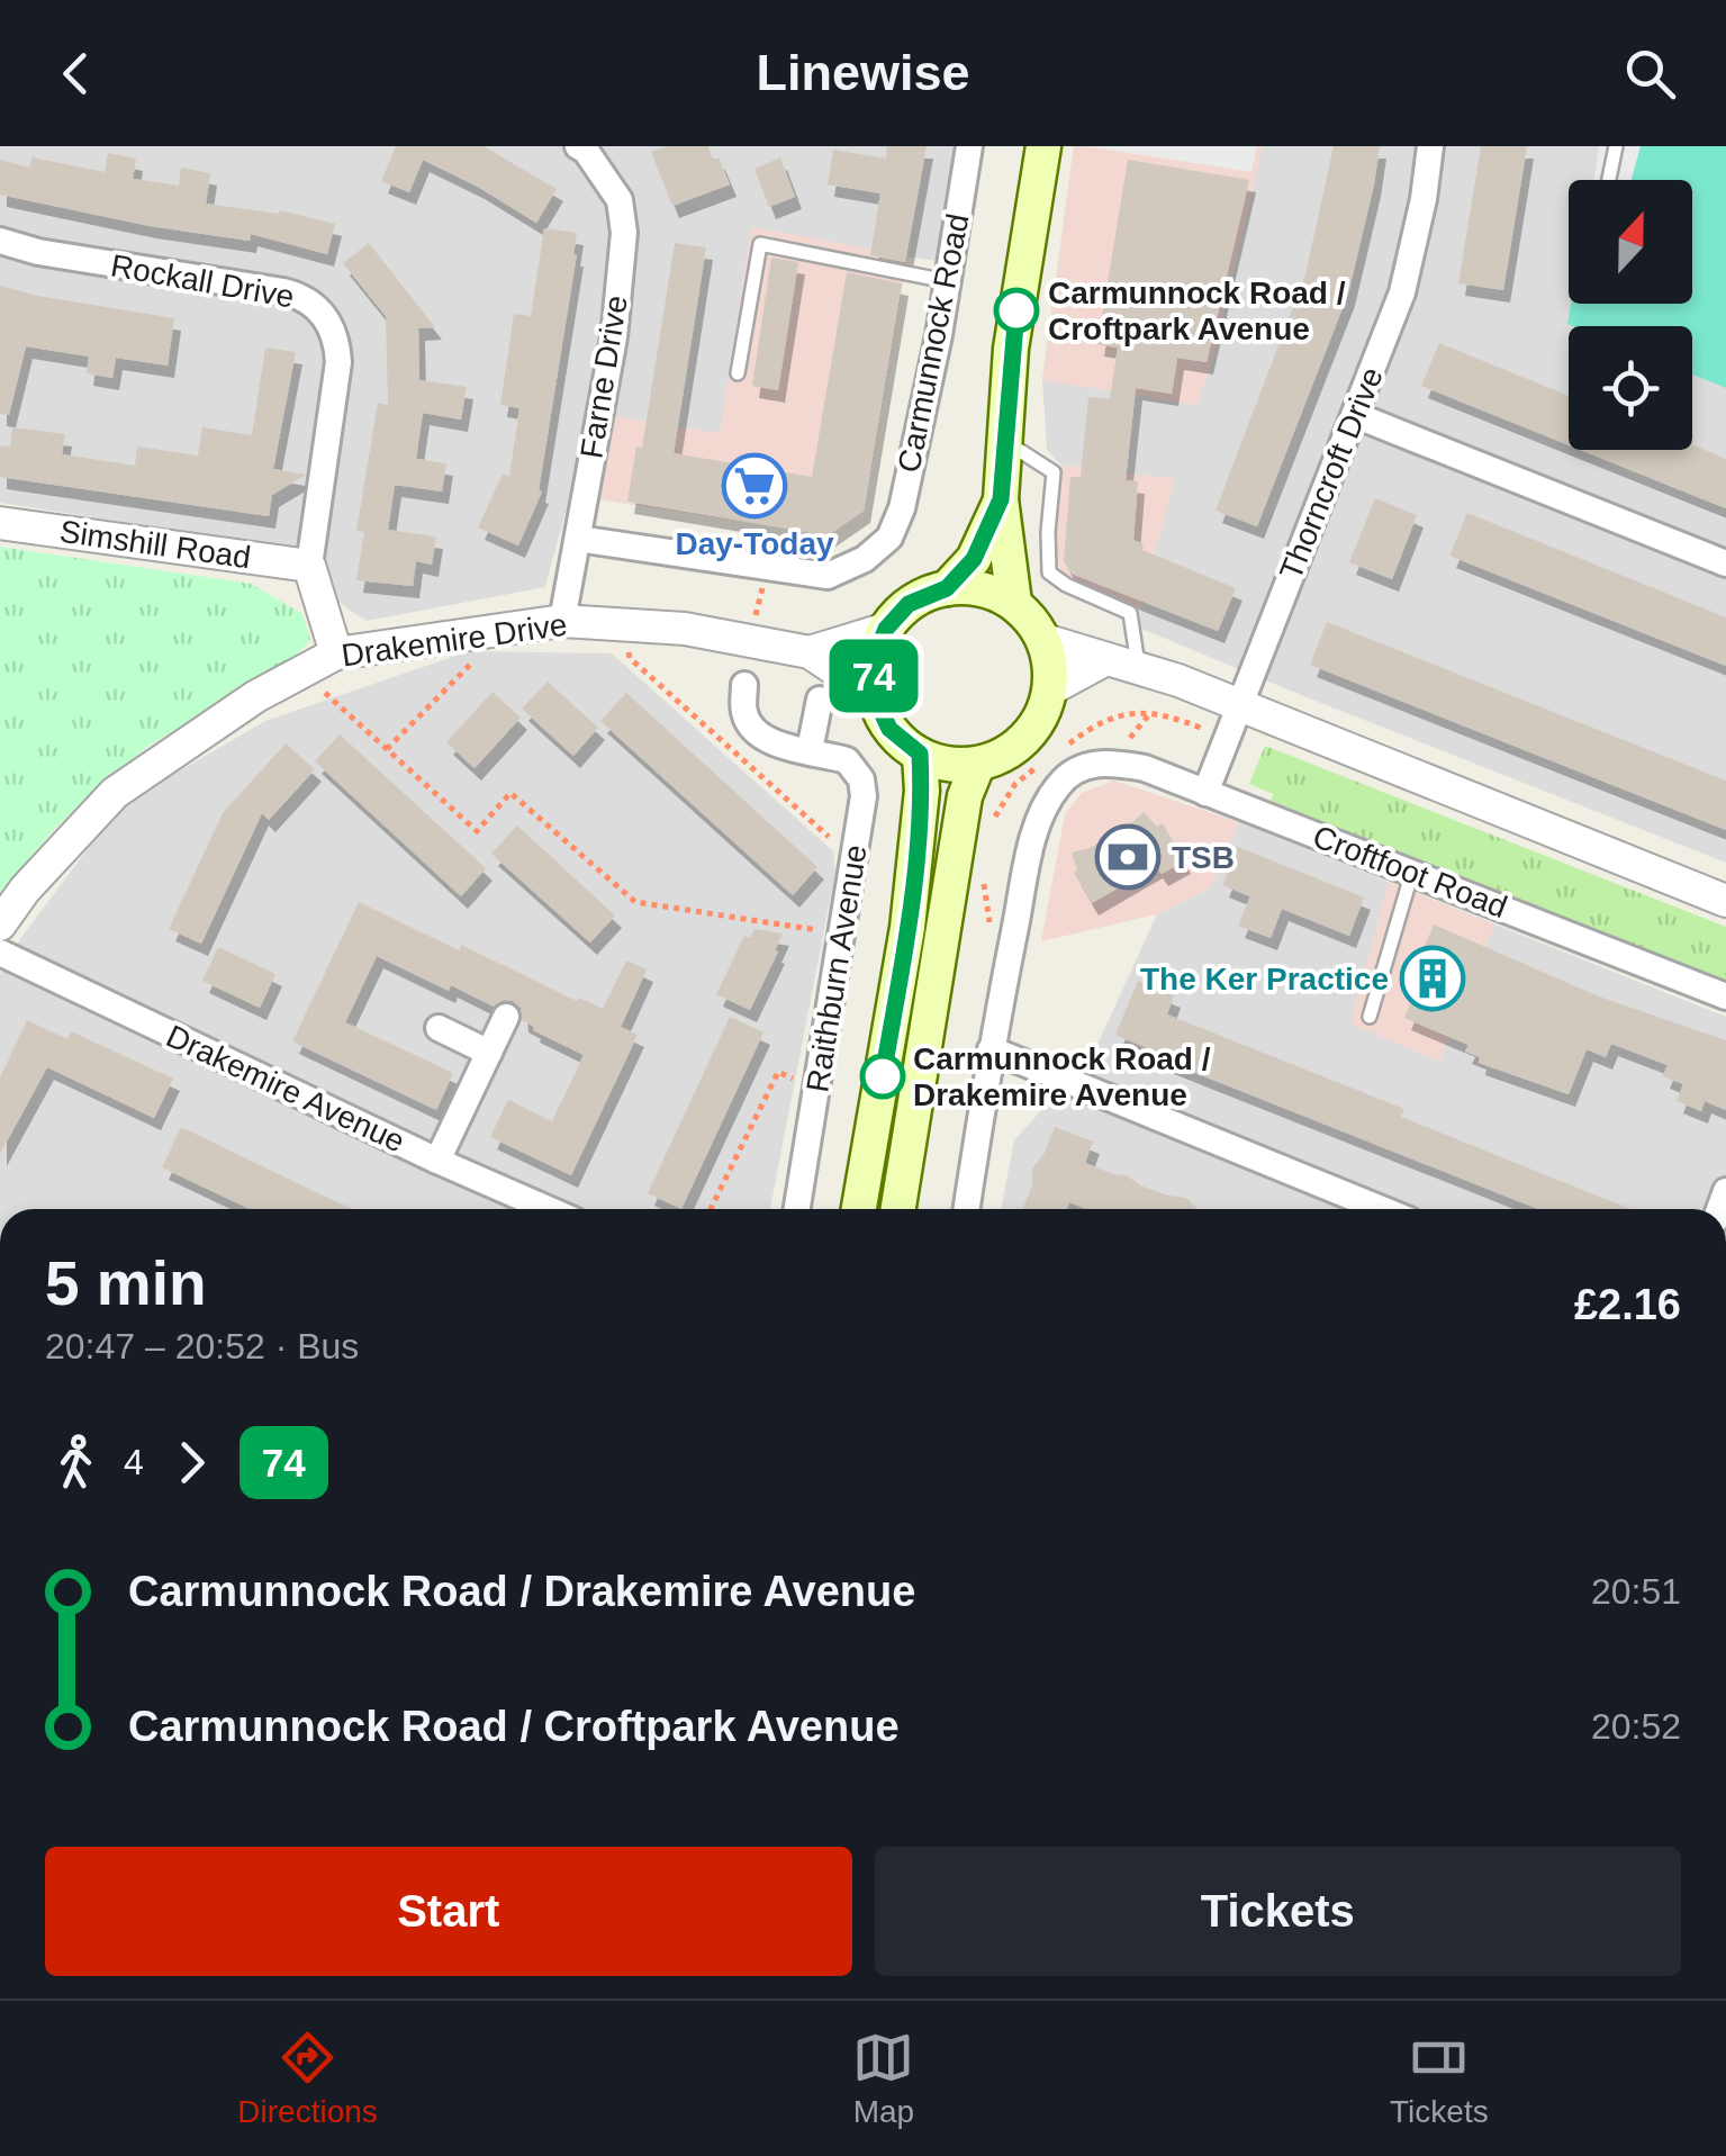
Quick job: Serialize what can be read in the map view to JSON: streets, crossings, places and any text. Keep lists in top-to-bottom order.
{
  "streets": {
    "street": [
      "Rockall Drive",
      "Carmunnock Road",
      "Farne Drive",
      "Thorncroft Drive",
      "Simshill Road",
      "Drakemire Drive",
      "Croftfoot Road",
      "Raithburn Avenue",
      "Drakemire Avenue"
    ]
  },
  "crossings": [
    ["Rockall Drive", "Simshill Road"],
    ["Rockall Drive", "Drakemire Drive"],
    ["Farne Drive", "Drakemire Drive"],
    ["Thorncroft Drive", "Croftfoot Road"],
    ["Drakemire Drive", "Raithburn Avenue"]
  ],
  "places": {
    "other": ["Carmunnock Road / Croftpark Avenue", "Carmunnock Road / Drakemire Avenue"],
    "supermarket": ["Day-Today"],
    "bank": ["TSB"],
    "building": ["The Ker Practice"]
  },
  "lines": ["bus line 74"],
  "north": "top",
  "page": {
    "header": "Linewise",
    "on_map": "74",
    "heading": ["5 min", "20:47 – 20:52 · Bus", "£2.16"],
    "legs": ["4", "74"],
    "list": [
      {
        "name": "Carmunnock Road / Drakemire Avenue",
        "value": "20:51"
      },
      {
        "name": "Carmunnock Road / Croftpark Avenue",
        "value": "20:52"
      }
    ],
    "buttons": ["Start", "Tickets"],
    "tabs": ["Directions", "Map", "Tickets"]
  }
}
